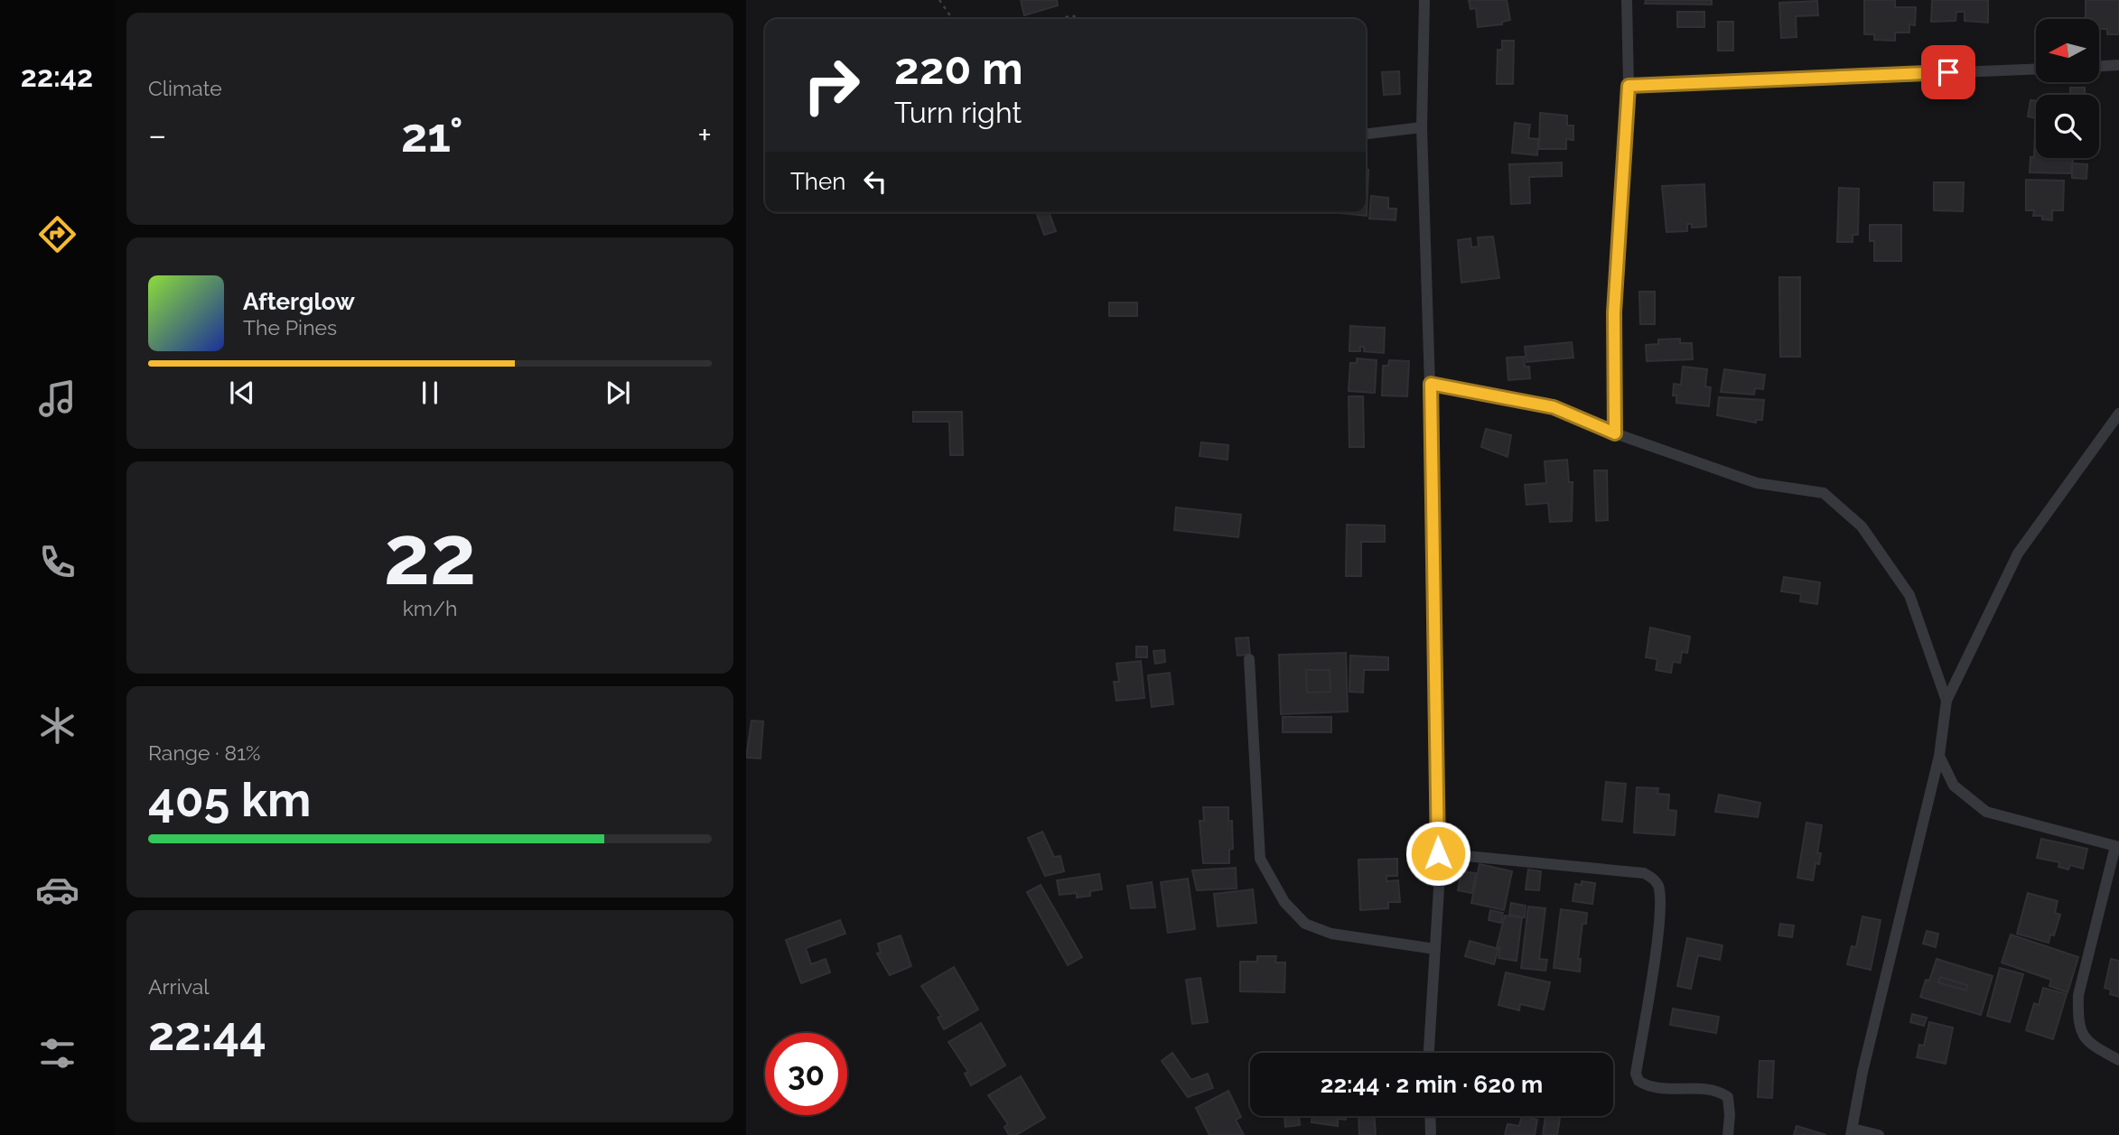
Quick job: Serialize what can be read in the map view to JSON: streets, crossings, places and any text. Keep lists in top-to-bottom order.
{
  "north": "left",
  "page": {
    "tabs": "22:42",
    "tile": [
      "Climate",
      ["22", "km/h"],
      ["Range · 81%", "405 km"],
      ["Arrival", "22:44"]
    ],
    "turn": ["220 m", "Turn right"],
    "heat": ["−", "21°", "+"],
    "then": "Then",
    "song": ["Afterglow", "The Pines"],
    "limit": "30",
    "trip": "22:44 · 2 min · 620 m"
  }
}
